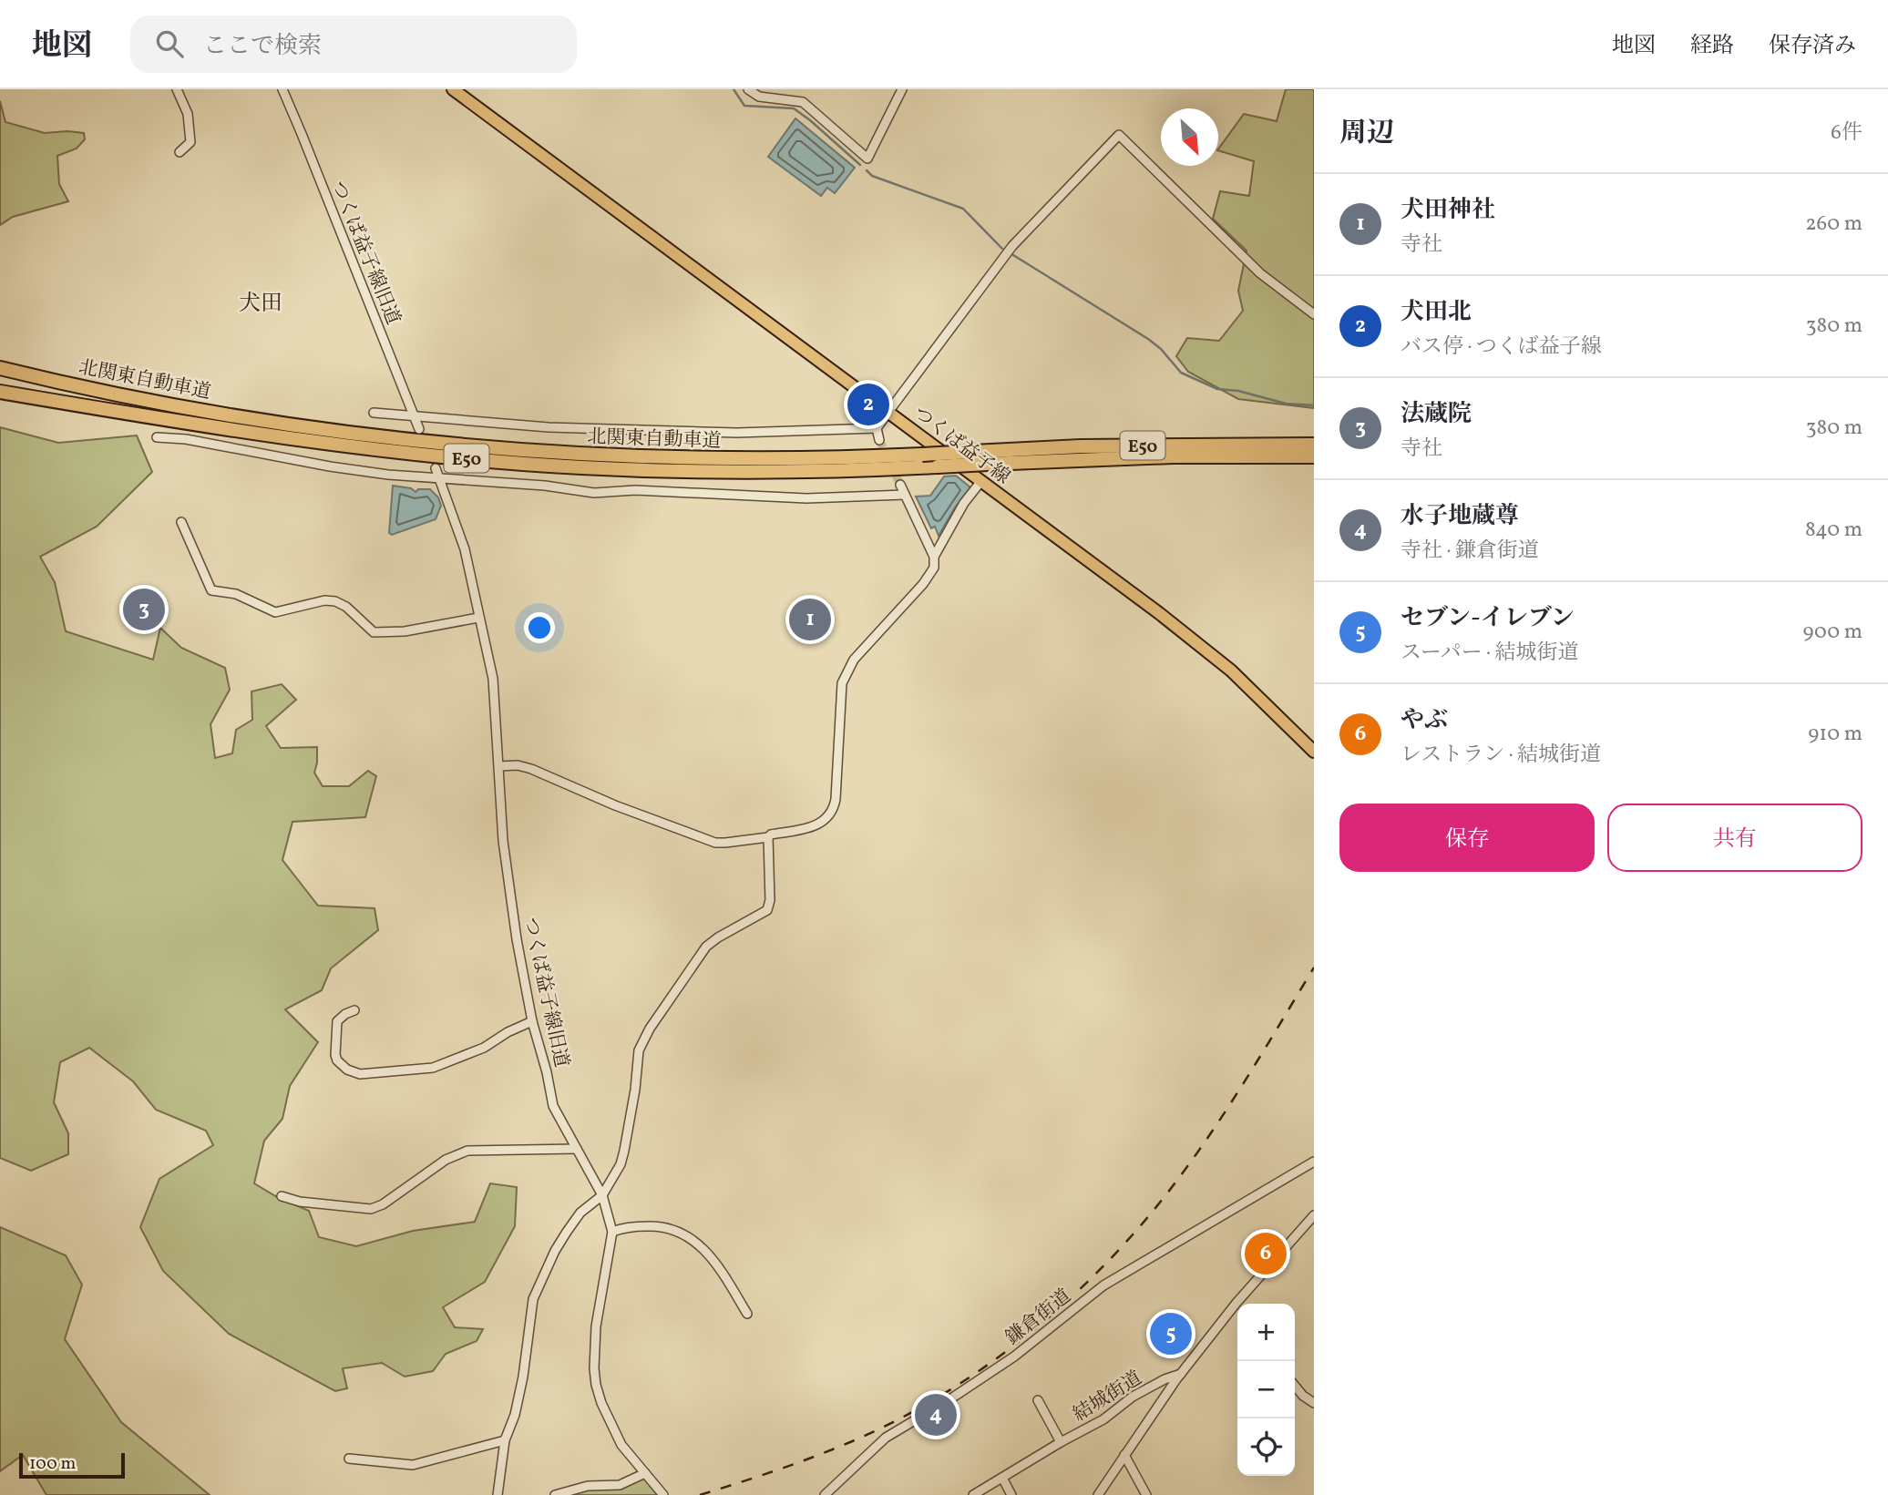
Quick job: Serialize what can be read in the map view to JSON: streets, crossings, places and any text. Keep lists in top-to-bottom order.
{
  "streets": {
    "highway": ["北関東自動車道", "E50"],
    "main road": ["つくば益子線"],
    "street": ["つくば益子線旧道", "鎌倉街道", "結城街道"]
  },
  "districts": ["犬田"],
  "scale_bar": "100 m",
  "north": "bottom right",
  "page": {
    "header": "地図",
    "search": "ここで検索",
    "nav": ["地図", "経路", "保存済み"],
    "heading": ["周辺", "6件"],
    "list": [
      {
        "mark": "1",
        "name": "犬田神社",
        "note": "寺社",
        "value": "260 m"
      },
      {
        "mark": "2",
        "name": "犬田北",
        "note": "バス停 · つくば益子線",
        "value": "380 m"
      },
      {
        "mark": "3",
        "name": "法蔵院",
        "note": "寺社",
        "value": "380 m"
      },
      {
        "mark": "4",
        "name": "水子地蔵尊",
        "note": "寺社 · 鎌倉街道",
        "value": "840 m"
      },
      {
        "mark": "5",
        "name": "セブン-イレブン",
        "note": "スーパー · 結城街道",
        "value": "900 m"
      },
      {
        "mark": "6",
        "name": "やぶ",
        "note": "レストラン · 結城街道",
        "value": "910 m"
      }
    ],
    "pins": [
      "2",
      "3",
      "1",
      "6",
      "5",
      "4"
    ],
    "buttons": ["保存", "共有"],
    "map_buttons": ["+", "−"],
    "scale": "100 m"
  }
}
